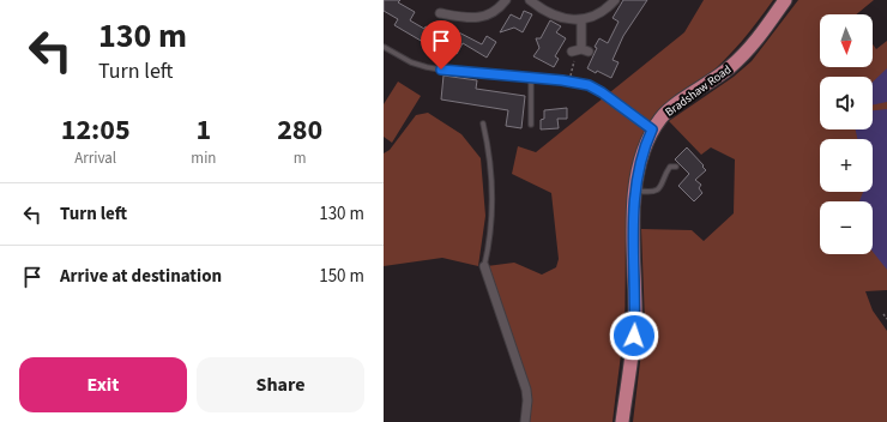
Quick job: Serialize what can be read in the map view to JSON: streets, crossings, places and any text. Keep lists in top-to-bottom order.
{
  "streets": {
    "main road": ["Bradshaw Road"]
  },
  "north": "bottom",
  "page": {
    "turn": ["130 m", "Turn left"],
    "map_buttons": ["+", "−"],
    "eta": [
      "12:05",
      "Arrival",
      "1",
      "min",
      "280",
      "m"
    ],
    "list": [
      {
        "name": "Turn left",
        "value": "130 m"
      },
      {
        "name": "Arrive at destination",
        "value": "150 m"
      }
    ],
    "buttons": ["Exit", "Share"]
  }
}
